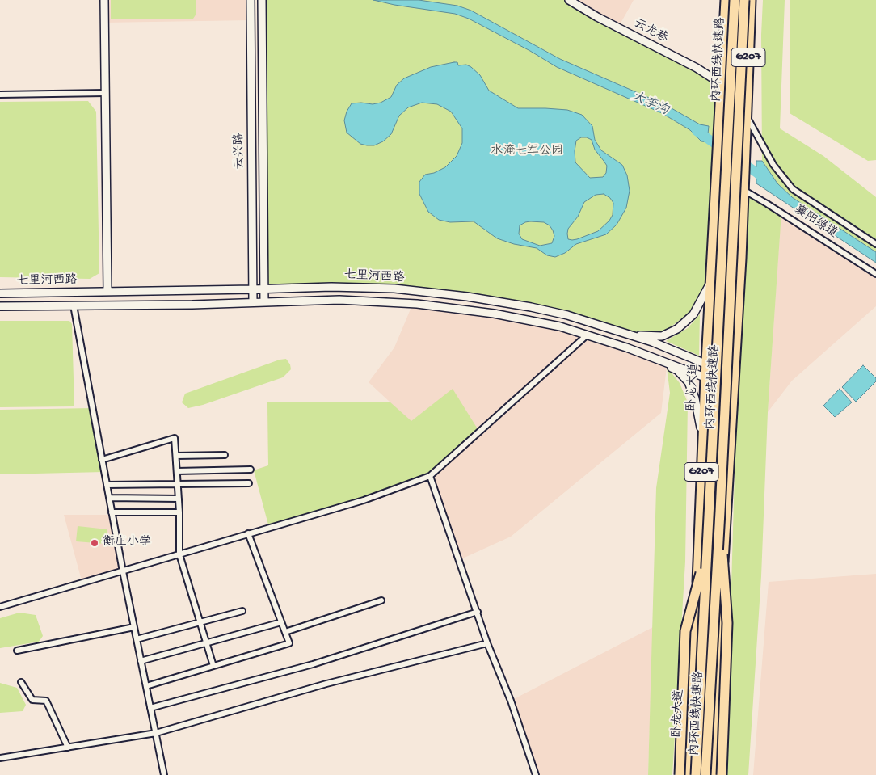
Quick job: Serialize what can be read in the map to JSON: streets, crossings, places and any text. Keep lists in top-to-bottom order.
{
  "streets": {
    "highway": ["G207", "内环西线快速路", "卧龙大道"],
    "street": [
      "云龙巷",
      "云兴路",
      "襄阳绿道",
      "七里河西路"
    ]
  },
  "crossings": [
    ["云龙巷", "卧龙大道"],
    ["G207", "襄阳绿道"],
    ["G207", "七里河西路"],
    ["云兴路", "七里河西路"],
    ["七里河西路", "卧龙大道"]
  ],
  "water": ["大李沟"],
  "parks": ["水淹七军公园"],
  "places": ["衡庄小学"]
}
